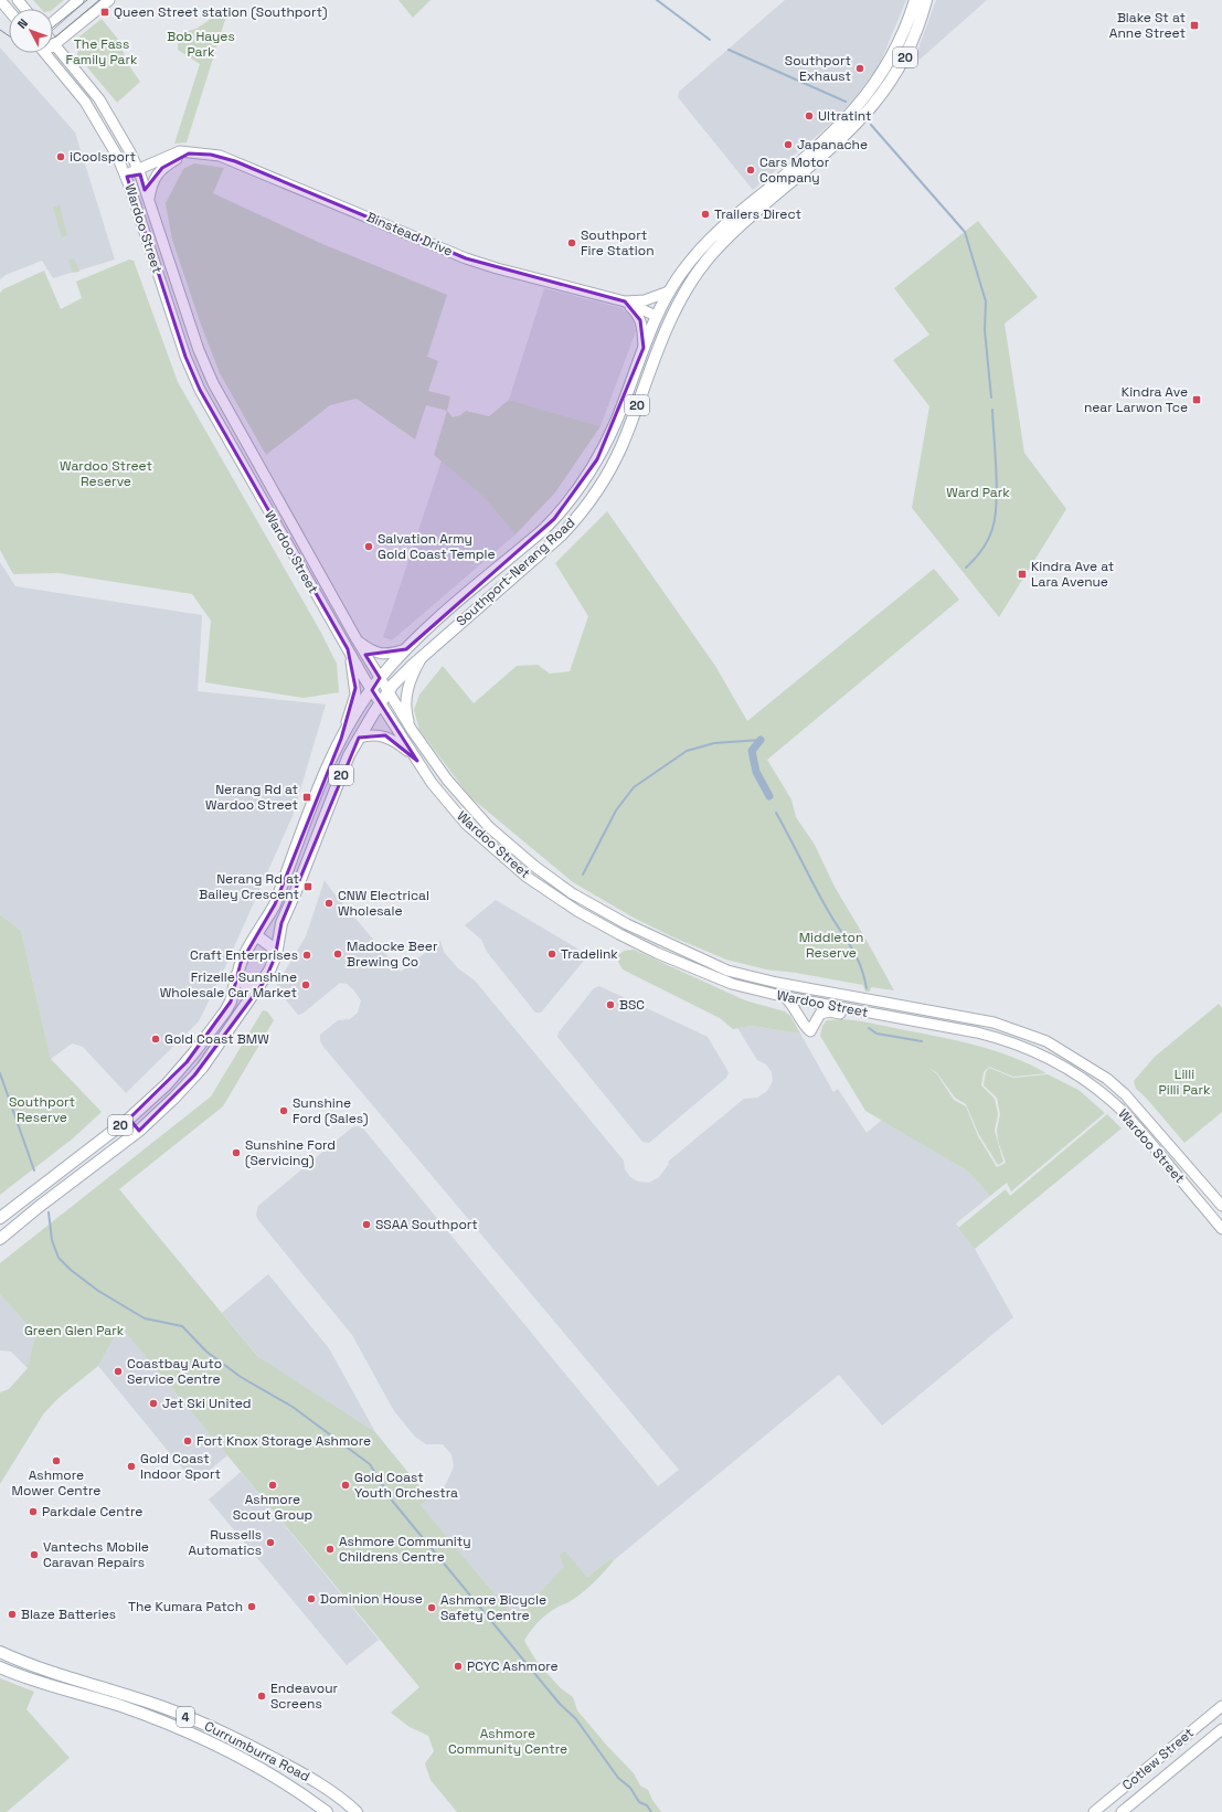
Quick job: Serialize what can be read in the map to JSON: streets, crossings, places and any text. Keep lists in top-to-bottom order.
{
  "streets": {
    "main road": [
      "20",
      "Wardoo Street",
      "Binstead Drive",
      "Southport-Nerang Road",
      "4",
      "Currumburra Road",
      "Cotlew Street"
    ]
  },
  "crossings": [
    ["20", "Southport-Nerang Road"],
    ["Wardoo Street", "Binstead Drive"],
    ["Wardoo Street", "Southport-Nerang Road"],
    ["Binstead Drive", "Southport-Nerang Road"]
  ],
  "parks": [
    "Bob Hayes Park",
    "The Fass Family Park",
    "Wardoo Street Reserve",
    "Ward Park",
    "Middleton Reserve",
    "Lilli Pilli Park",
    "Southport Reserve",
    "Green Glen Park",
    "Ashmore Community Centre"
  ],
  "places": {
    "transit": [
      "Queen Street station (Southport)",
      "Blake St at Anne Street",
      "Kindra Ave near Larwon Tce",
      "Kindra Ave at Lara Avenue",
      "Nerang Rd at Wardoo Street",
      "Nerang Rd at Bailey Crescent"
    ],
    "other": [
      "Southport Exhaust",
      "Ultratint",
      "Japanache",
      "iCoolsport",
      "Cars Motor Company",
      "Trailers Direct",
      "Southport Fire Station",
      "Salvation Army Gold Coast Temple",
      "CNW Electrical Wholesale",
      "Madocke Beer Brewing Co",
      "Tradelink",
      "Craft Enterprises",
      "Frizelle Sunshine Wholesale Car Market",
      "BSC",
      "Gold Coast BMW",
      "Sunshine Ford (Sales)",
      "Sunshine Ford (Servicing)",
      "SSAA Southport",
      "Coastbay Auto Service Centre",
      "Jet Ski United",
      "Fort Knox Storage Ashmore",
      "Ashmore Mower Centre",
      "Gold Coast Indoor Sport",
      "Ashmore Scout Group",
      "Gold Coast Youth Orchestra",
      "Parkdale Centre",
      "Russells Automatics",
      "Ashmore Community Childrens Centre",
      "Vantechs Mobile Caravan Repairs",
      "Dominion House",
      "The Kumara Patch",
      "Ashmore Bicycle Safety Centre",
      "Blaze Batteries",
      "PCYC Ashmore",
      "Endeavour Screens"
    ]
  },
  "north": "top left"
}
